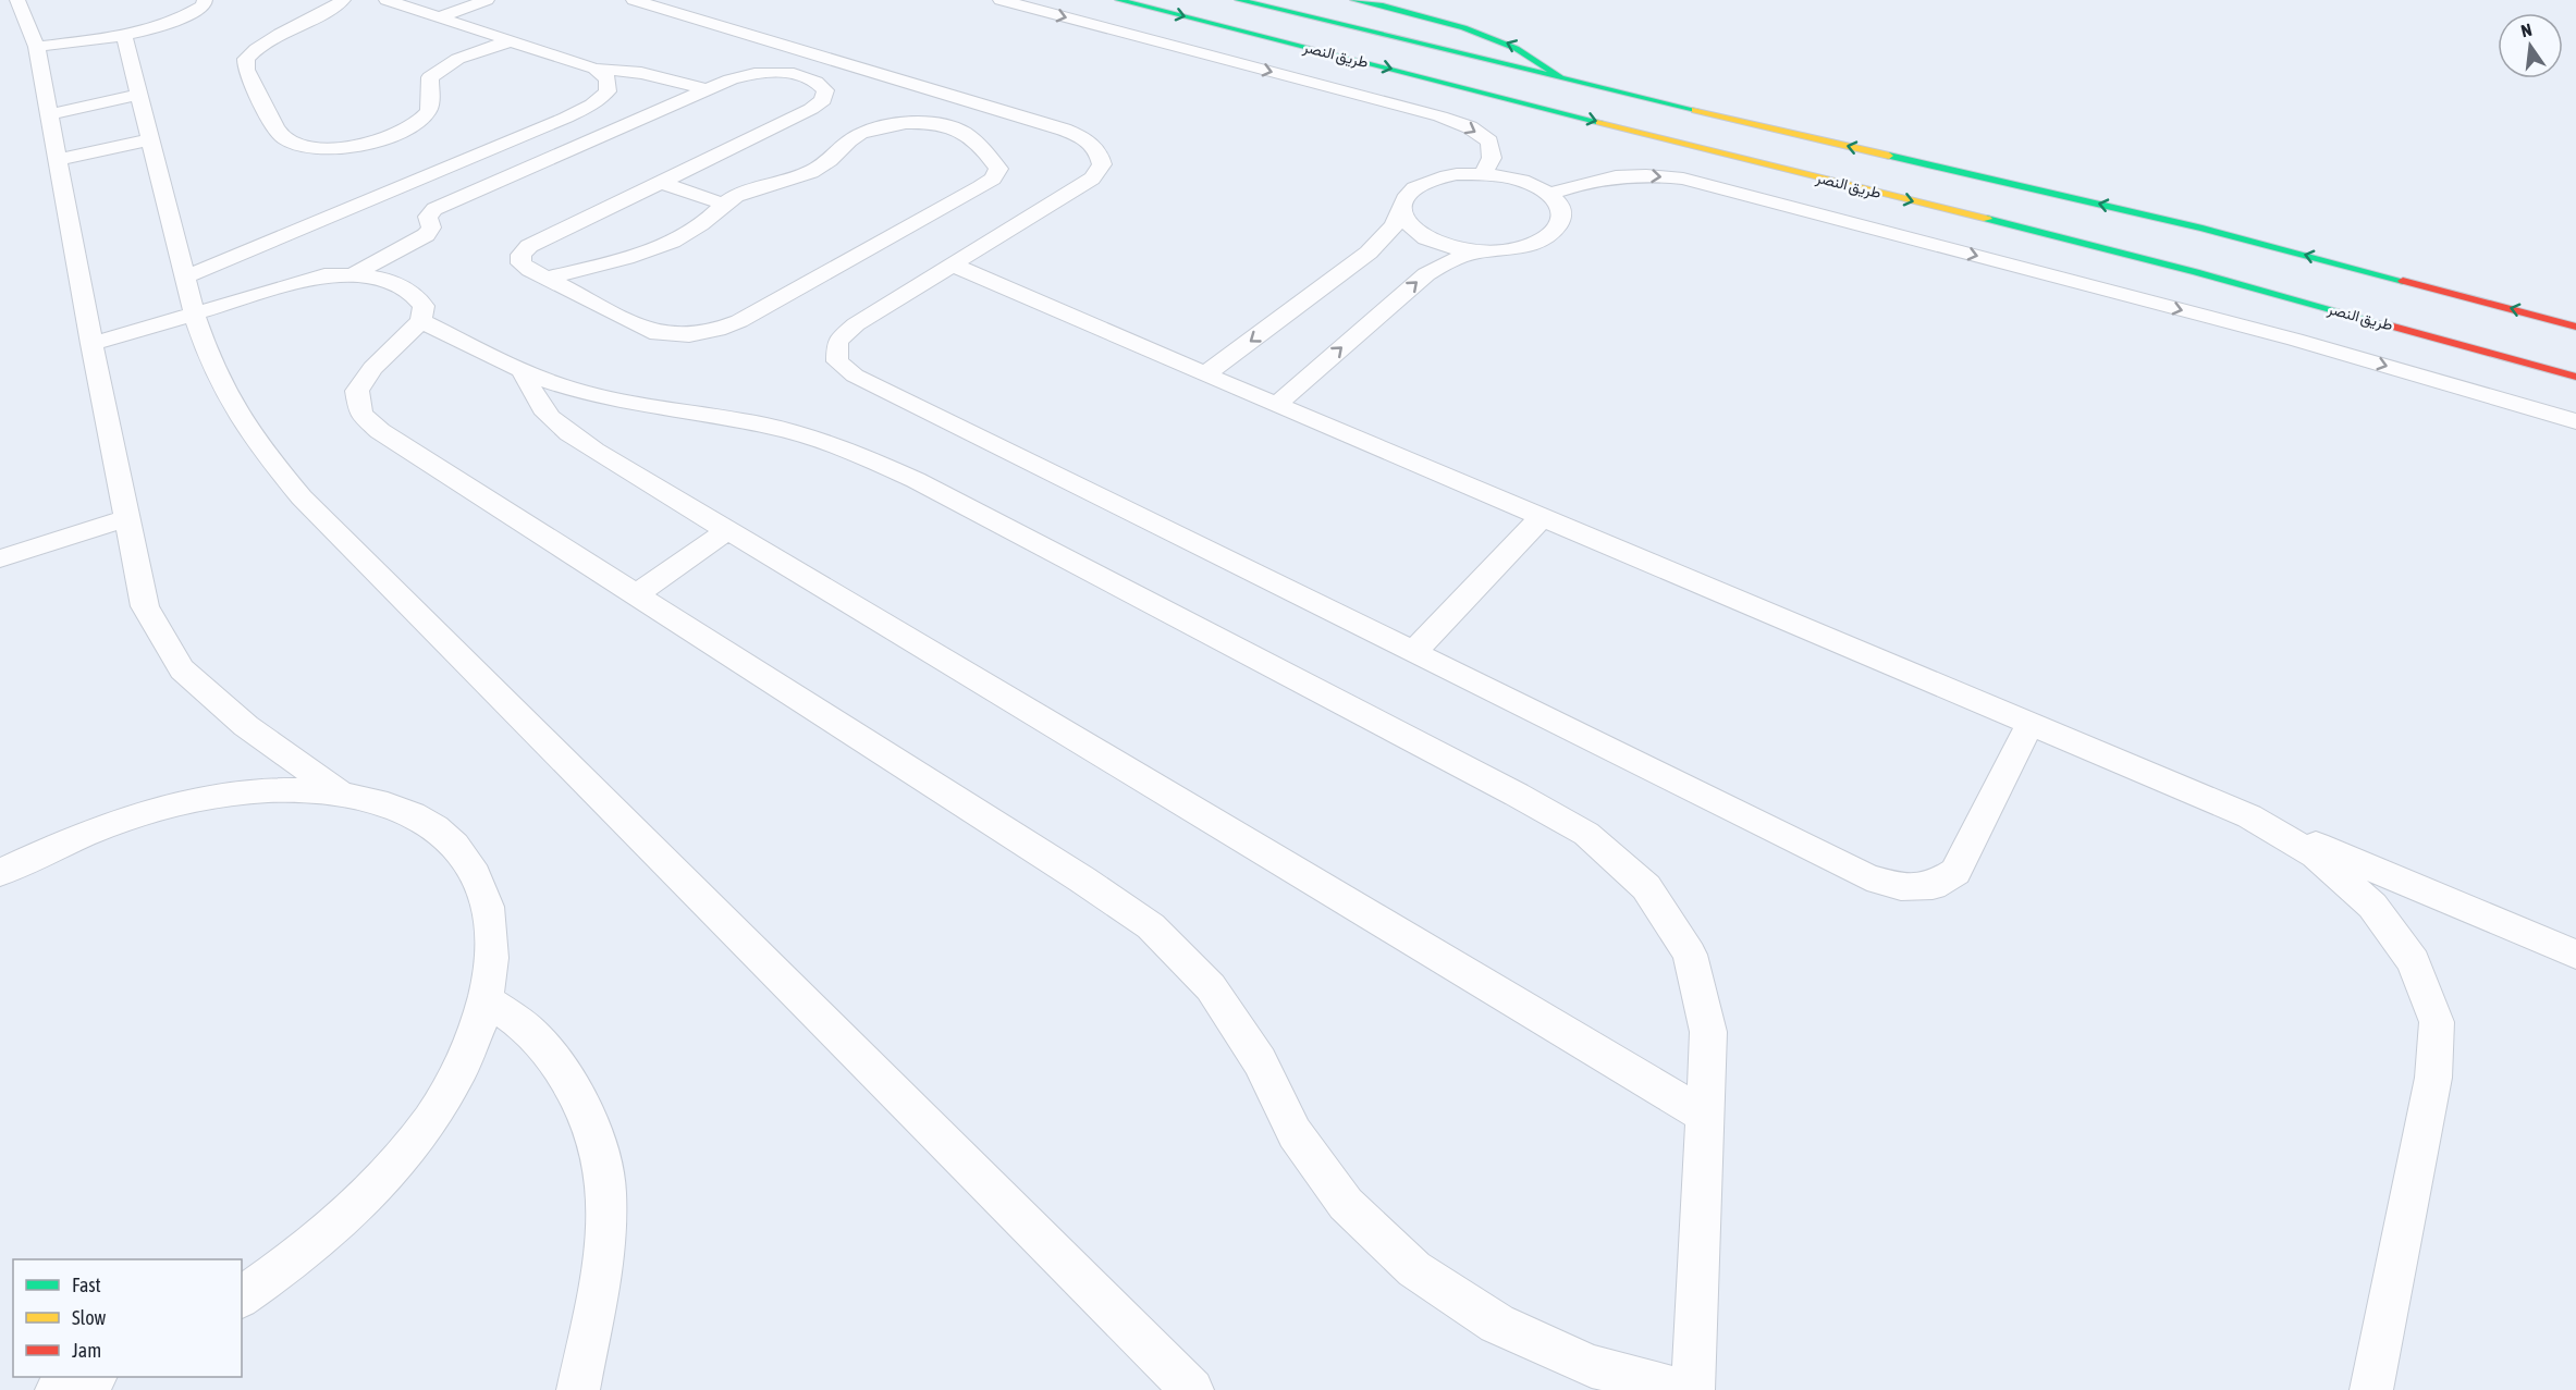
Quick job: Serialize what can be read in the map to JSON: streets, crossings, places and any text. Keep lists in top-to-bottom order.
{
  "streets": {
    "main road": ["طريق النصر"]
  },
  "legend": ["Fast", "Slow", "Jam"],
  "north": "top"
}
